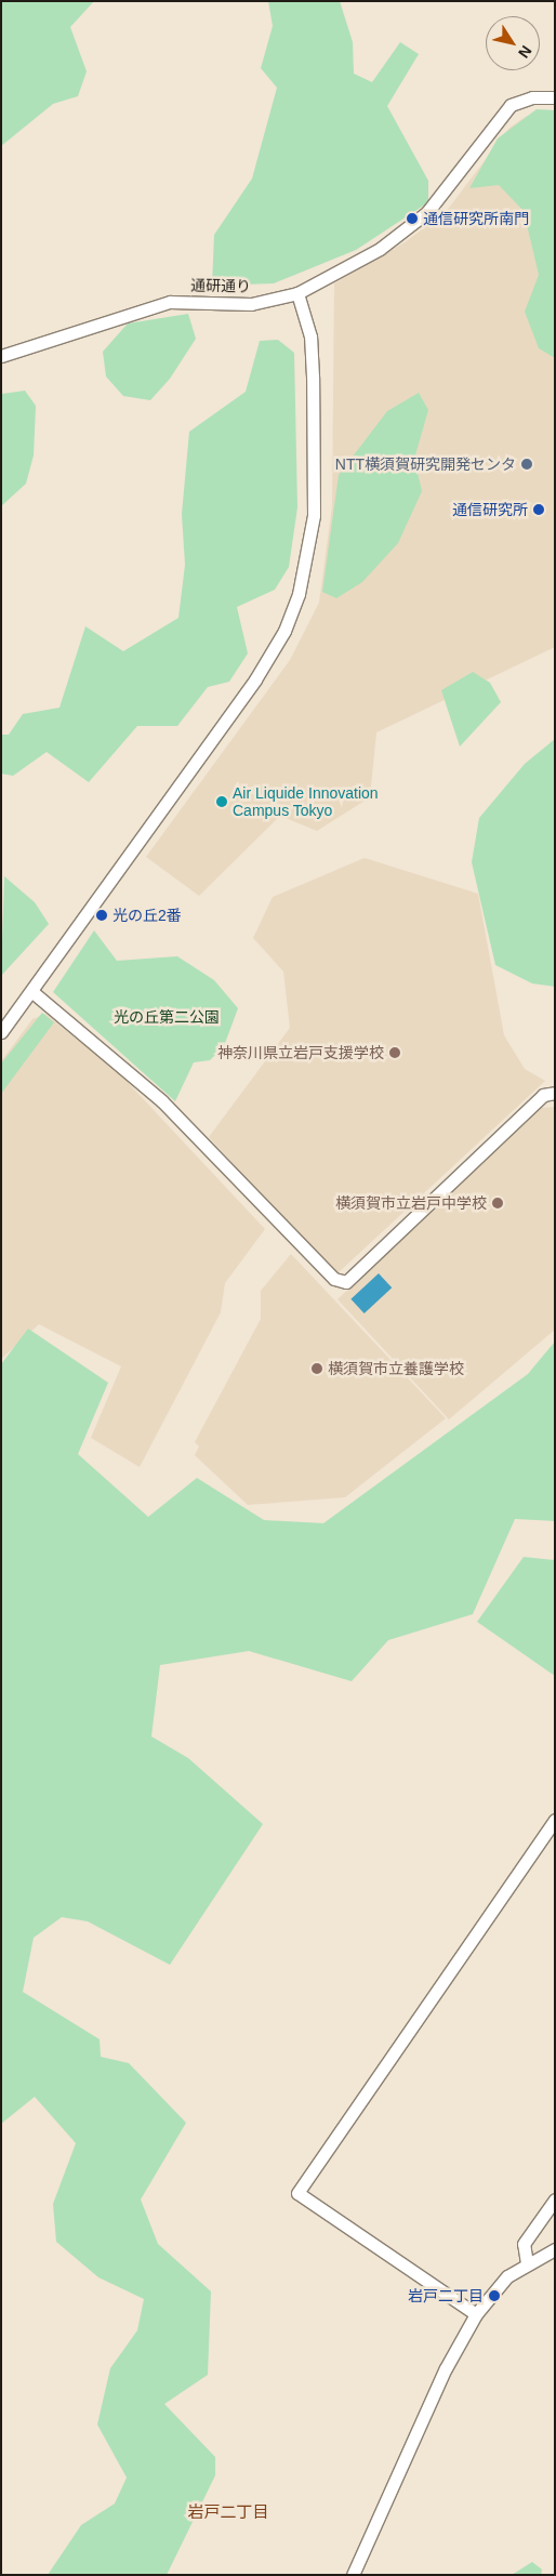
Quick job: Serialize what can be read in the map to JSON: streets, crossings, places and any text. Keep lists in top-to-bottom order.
{
  "streets": {
    "street": ["通研通り"]
  },
  "districts": ["岩戸二丁目"],
  "parks": ["光の丘第二公園"],
  "places": [
    "通信研究所南門",
    "NTT横須賀研究開発センタ",
    "通信研究所",
    "Air Liquide Innovation Campus Tokyo",
    "光の丘2番",
    "神奈川県立岩戸支援学校",
    "横須賀市立岩戸中学校",
    "横須賀市立養護学校",
    "岩戸二丁目"
  ],
  "north": "bottom right"
}
